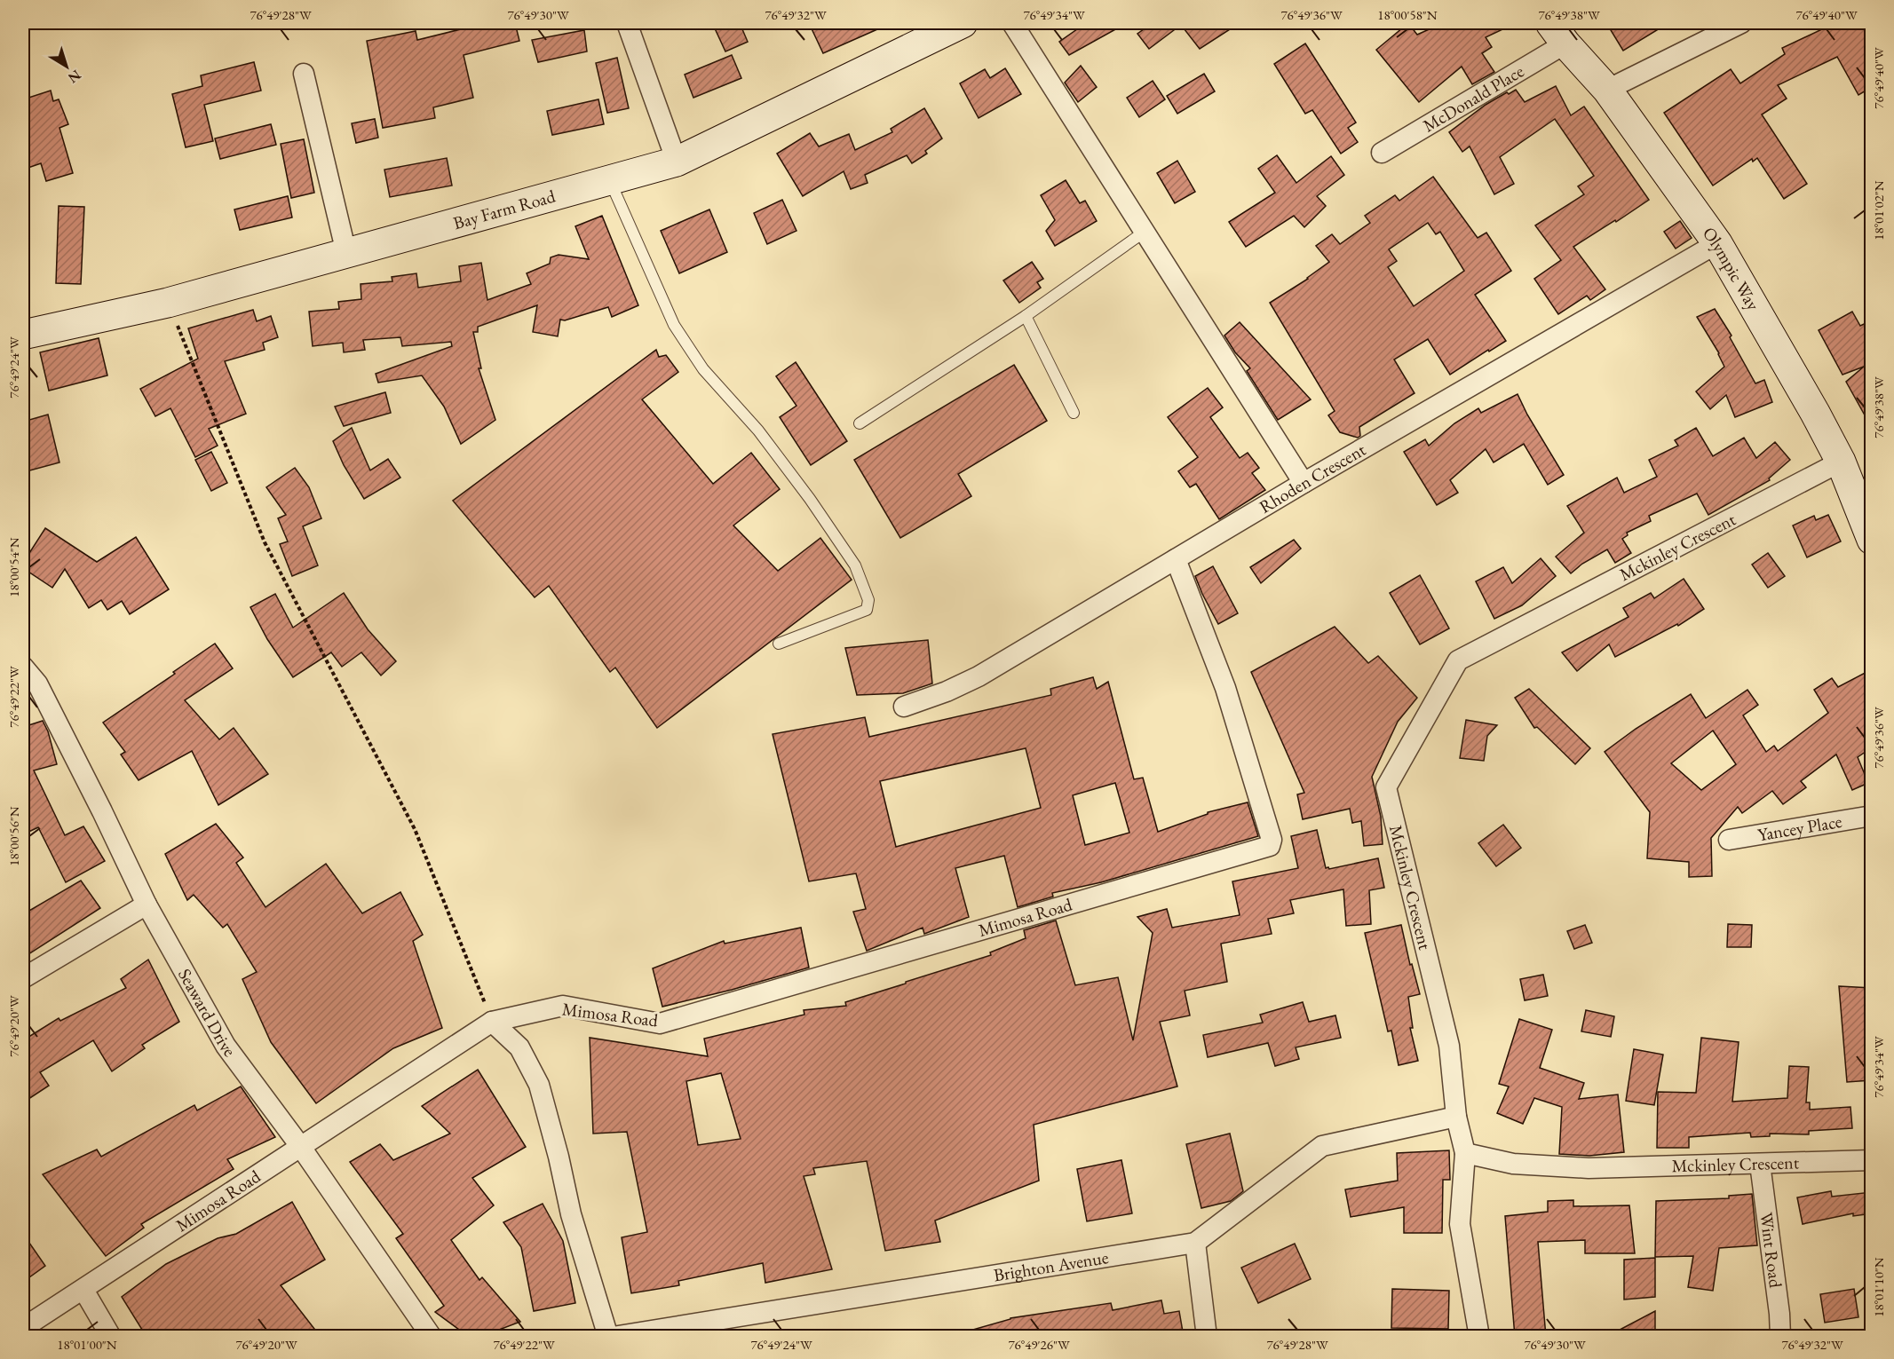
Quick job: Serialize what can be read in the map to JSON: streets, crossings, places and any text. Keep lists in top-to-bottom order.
{
  "streets": {
    "street": [
      "McDonald Place",
      "Bay Farm Road",
      "Olympic Way",
      "Rhoden Crescent",
      "Mckinley Crescent",
      "Yancey Place",
      "Mimosa Road",
      "Seaward Drive",
      "Wint Road",
      "Brighton Avenue"
    ]
  },
  "crossings": [
    ["McDonald Place", "Olympic Way"],
    ["Olympic Way", "Rhoden Crescent"],
    ["Olympic Way", "Mckinley Crescent"],
    ["Rhoden Crescent", "Mimosa Road"],
    ["Mckinley Crescent", "Wint Road"],
    ["Mckinley Crescent", "Brighton Avenue"],
    ["Mimosa Road", "Seaward Drive"]
  ],
  "north": "bottom right",
  "coordinates": [
    "76°49'28\"W",
    "76°49'30\"W",
    "76°49'32\"W",
    "76°49'34\"W",
    "76°49'36\"W",
    "18°00'58\"N",
    "76°49'38\"W",
    "76°49'40\"W",
    "18°01'02\"N",
    "76°49'24\"W",
    "18°00'54\"N",
    "76°49'22\"W",
    "18°00'56\"N",
    "76°49'20\"W",
    "18°01'10\"N",
    "18°01'00\"N",
    "76°49'26\"W"
  ]
}
